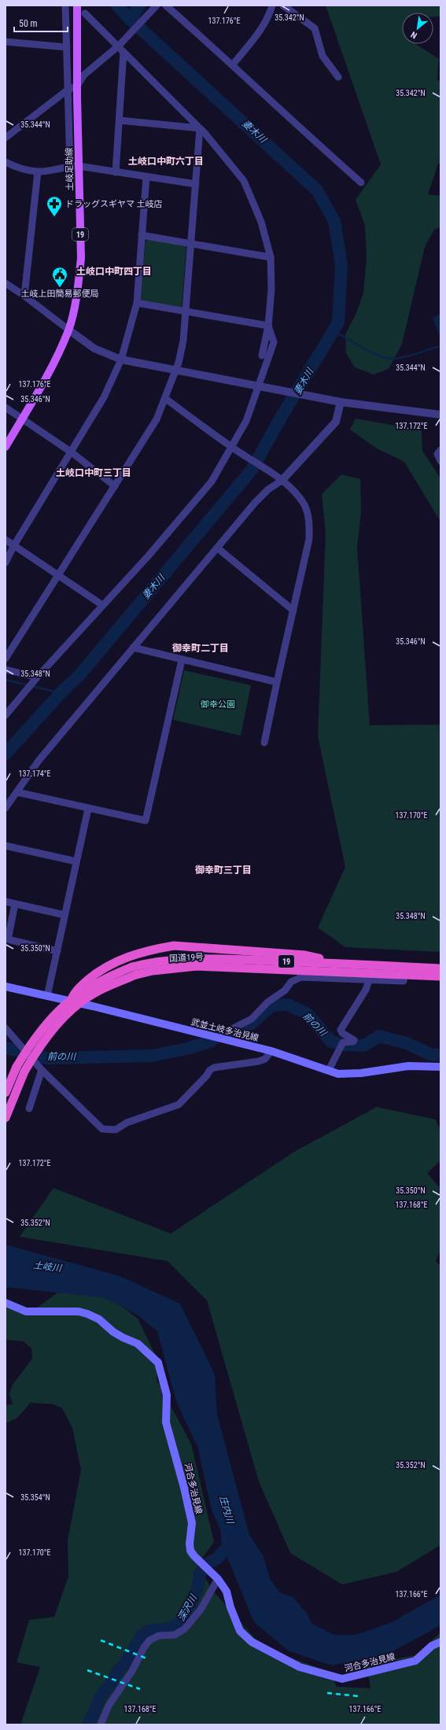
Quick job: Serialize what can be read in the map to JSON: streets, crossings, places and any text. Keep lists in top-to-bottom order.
{
  "streets": {
    "highway": ["19", "国道19号"],
    "main road": ["土岐足助線", "武並土岐多治見線", "河合多治見線"]
  },
  "districts": [
    "土岐口中町六丁目",
    "土岐口中町四丁目",
    "土岐口中町三丁目",
    "御幸町二丁目",
    "御幸町三丁目"
  ],
  "water": [
    "妻木川",
    "前の川",
    "土岐川",
    "庄内川",
    "深沢川"
  ],
  "parks": ["御幸公園"],
  "places": {
    "pharmacy": ["ドラッグスギヤマ 土岐店"],
    "public building": ["土岐上田簡易郵便局"]
  },
  "scale_bar": "50 m",
  "north": "bottom left",
  "coordinates": [
    "35.342°N",
    "137.176°E",
    "35.344°N",
    "35.346°N",
    "137.172°E",
    "35.348°N",
    "137.174°E",
    "137.170°E",
    "35.350°N",
    "137.168°E",
    "35.352°N",
    "35.354°N",
    "137.166°E"
  ]
}
